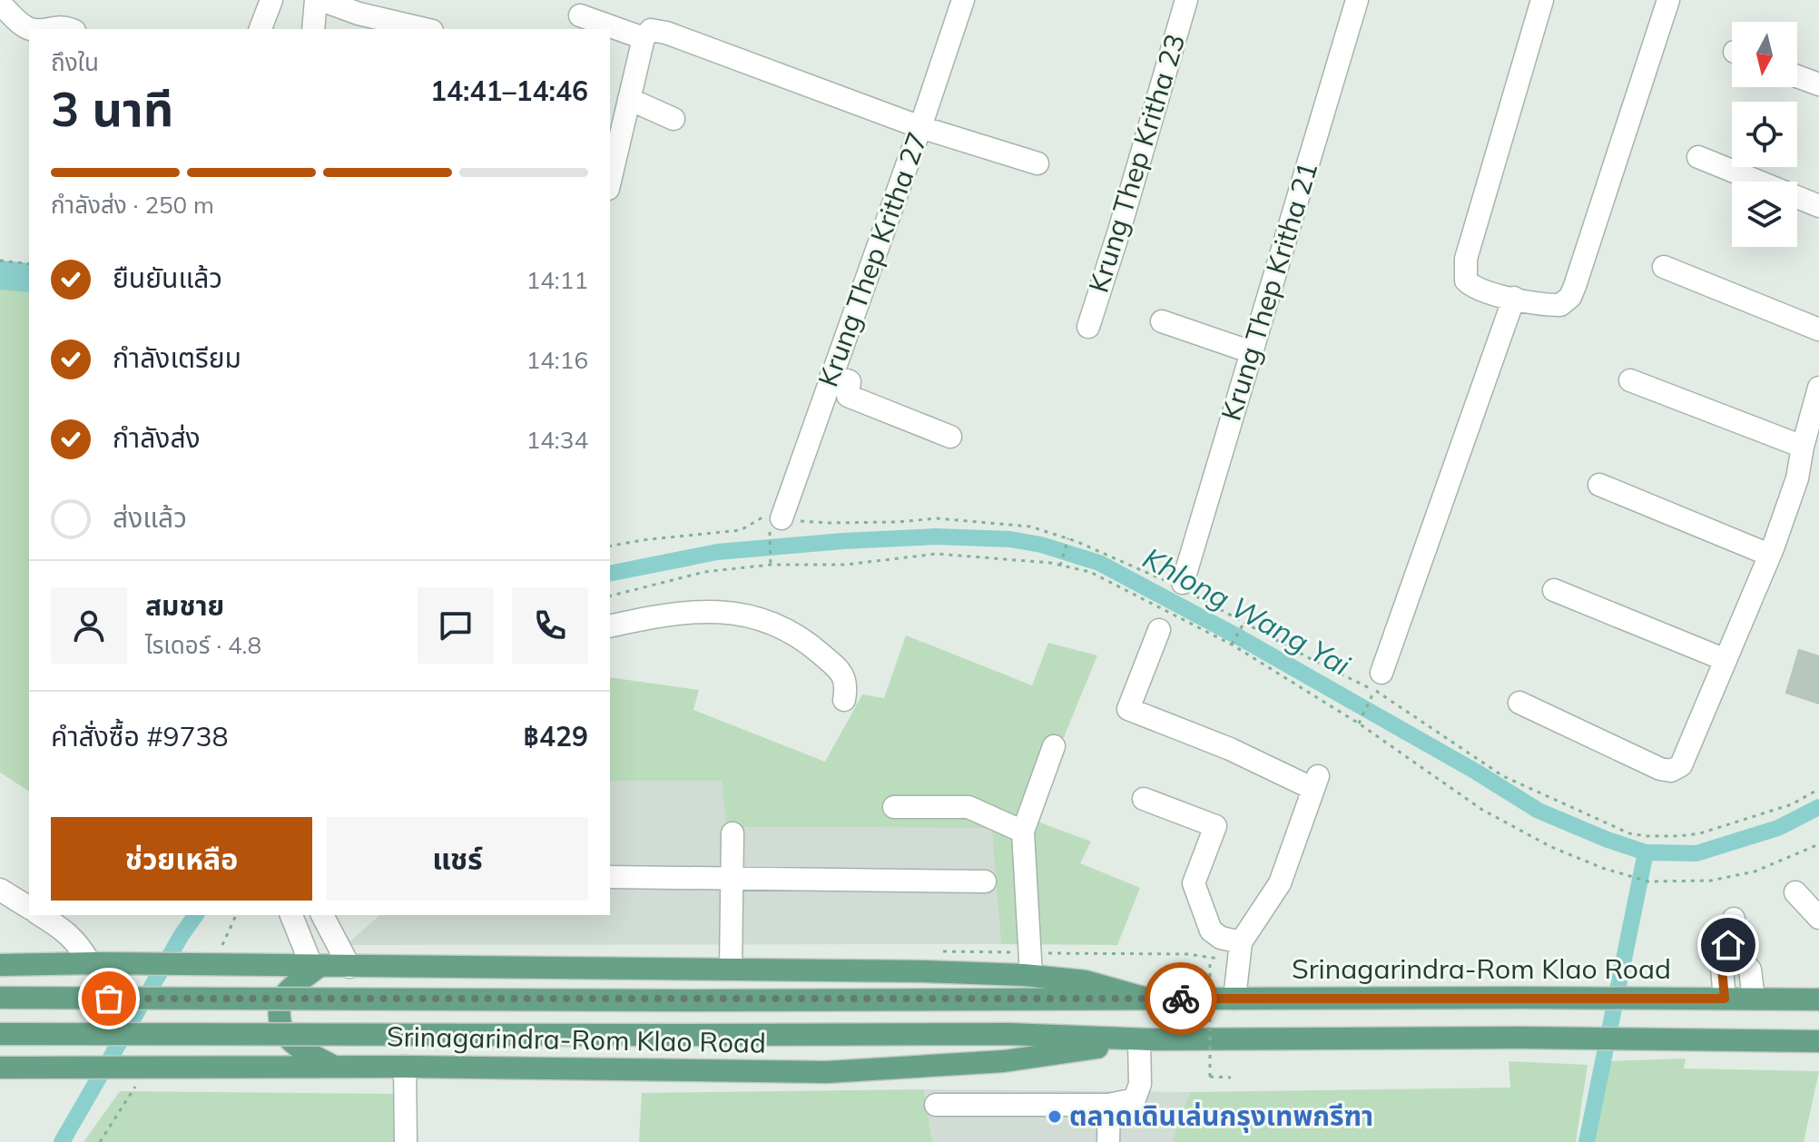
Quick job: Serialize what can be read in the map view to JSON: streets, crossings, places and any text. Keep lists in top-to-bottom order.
{
  "streets": {
    "main road": ["Srinagarindra-Rom Klao Road"],
    "street": ["Krung Thep Kritha 23", "Krung Thep Kritha 27", "Krung Thep Kritha 21"]
  },
  "water": ["Khlong Wang Yai"],
  "places": ["ตลาดเดินเล่นกรุงเทพกรีฑา"],
  "north": "bottom",
  "page": {
    "heading": ["3 นาที", "ถึงใน", "14:41–14:46"],
    "panel": [
      "สมชาย",
      "ไรเดอร์ · 4.8",
      "คำสั่งซื้อ #9738",
      "฿429"
    ],
    "bar": "กำลังส่ง · 250 m",
    "list": [
      ["ยืนยันแล้ว", "14:11"],
      ["กำลังเตรียม", "14:16"],
      ["กำลังส่ง", "14:34"],
      "ส่งแล้ว"
    ],
    "buttons": ["ช่วยเหลือ", "แชร์"]
  }
}
